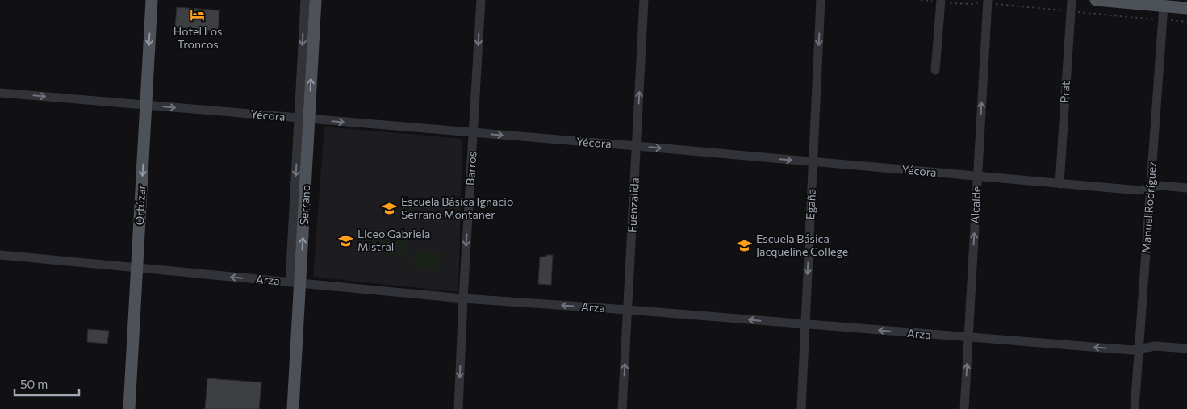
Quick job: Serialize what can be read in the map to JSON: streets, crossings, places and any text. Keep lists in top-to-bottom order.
{
  "streets": {
    "main road": ["Ortúzar", "Serrano"],
    "street": [
      "Prat",
      "Yécora",
      "Barros",
      "Egaña",
      "Fuenzalida",
      "Alcalde",
      "Manuel Rodríguez",
      "Arza"
    ]
  },
  "crossings": [
    ["Prat", "Yécora"],
    ["Yécora", "Barros"],
    ["Yécora", "Egaña"],
    ["Yécora", "Ortúzar"],
    ["Yécora", "Serrano"],
    ["Yécora", "Fuenzalida"],
    ["Yécora", "Alcalde"],
    ["Yécora", "Manuel Rodríguez"],
    ["Barros", "Arza"],
    ["Egaña", "Arza"],
    ["Ortúzar", "Arza"],
    ["Serrano", "Arza"],
    ["Fuenzalida", "Arza"],
    ["Alcalde", "Arza"],
    ["Manuel Rodríguez", "Arza"]
  ],
  "one_way": [
    "Yécora",
    "Barros",
    "Egaña",
    "Ortúzar",
    "Fuenzalida",
    "Alcalde",
    "Arza"
  ],
  "places": {
    "hotel": ["Hotel Los Troncos"],
    "school or university": ["Escuela Básica Ignacio Serrano Montaner", "Liceo Gabriela Mistral", "Escuela Básica Jacqueline College"]
  },
  "scale_bar": "50 m"
}
